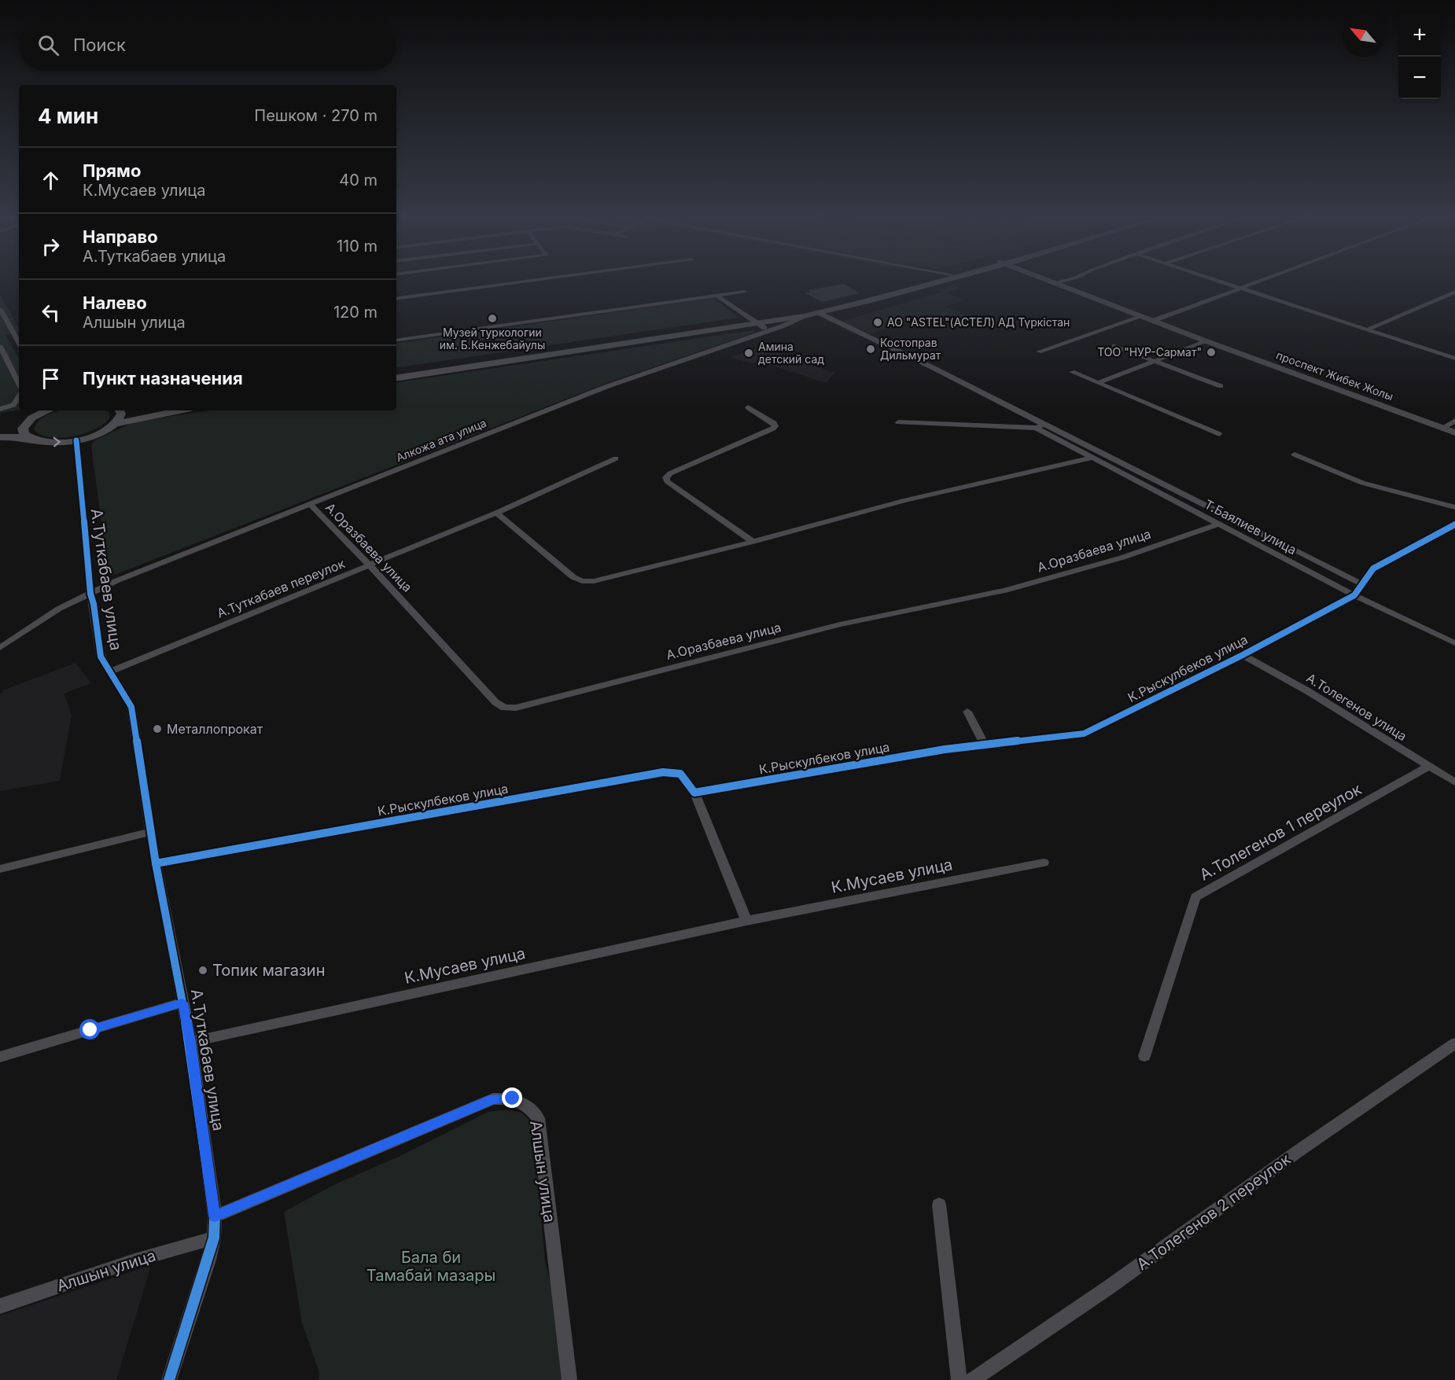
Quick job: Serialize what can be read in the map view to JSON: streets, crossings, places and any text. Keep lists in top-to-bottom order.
{
  "streets": {
    "main road": ["проспект Жибек Жолы"],
    "street": [
      "Алкожа ата улица",
      "Т.Баялиев улица",
      "А.Оразбаева улица",
      "А.Туткабаев улица",
      "А.Туткабаев переулок",
      "К.Рыскулбеков улица",
      "А.Толегенов улица",
      "А.Толегенов 1 переулок",
      "К.Мусаев улица",
      "Алшын улица",
      "А.Толегенов 2 переулок"
    ]
  },
  "crossings": [
    ["Алкожа ата улица", "А.Оразбаева улица"],
    ["Алкожа ата улица", "А.Туткабаев улица"],
    ["Т.Баялиев улица", "А.Оразбаева улица"],
    ["Т.Баялиев улица", "К.Рыскулбеков улица"],
    ["А.Оразбаева улица", "А.Туткабаев переулок"],
    ["А.Туткабаев улица", "А.Туткабаев переулок"],
    ["А.Туткабаев улица", "К.Рыскулбеков улица"],
    ["А.Туткабаев улица", "К.Мусаев улица"],
    ["А.Туткабаев улица", "Алшын улица"],
    ["К.Рыскулбеков улица", "А.Толегенов улица"],
    ["А.Толегенов улица", "А.Толегенов 1 переулок"]
  ],
  "parks": ["Бала би Тамабай мазары"],
  "places": [
    "Музей туркологии им. Б.Кенжебайулы",
    "АО \"ASTEL\"(АСТЕЛ) АД Түркістан",
    "Костоправ Дильмурат",
    "ТОО \"НУР-Сармат\"",
    "Амина детский сад",
    "Металлопрокат",
    "Топик магазин"
  ],
  "north": "top left",
  "page": {
    "map_buttons": ["+", "−"],
    "search": "Поиск",
    "heading": ["4 мин", "Пешком · 270 m"],
    "list": [
      ["Прямо", "К.Мусаев улица", "40 m"],
      ["Направо", "А.Туткабаев улица", "110 m"],
      ["Налево", "Алшын улица", "120 m"],
      "Пункт назначения"
    ]
  }
}
